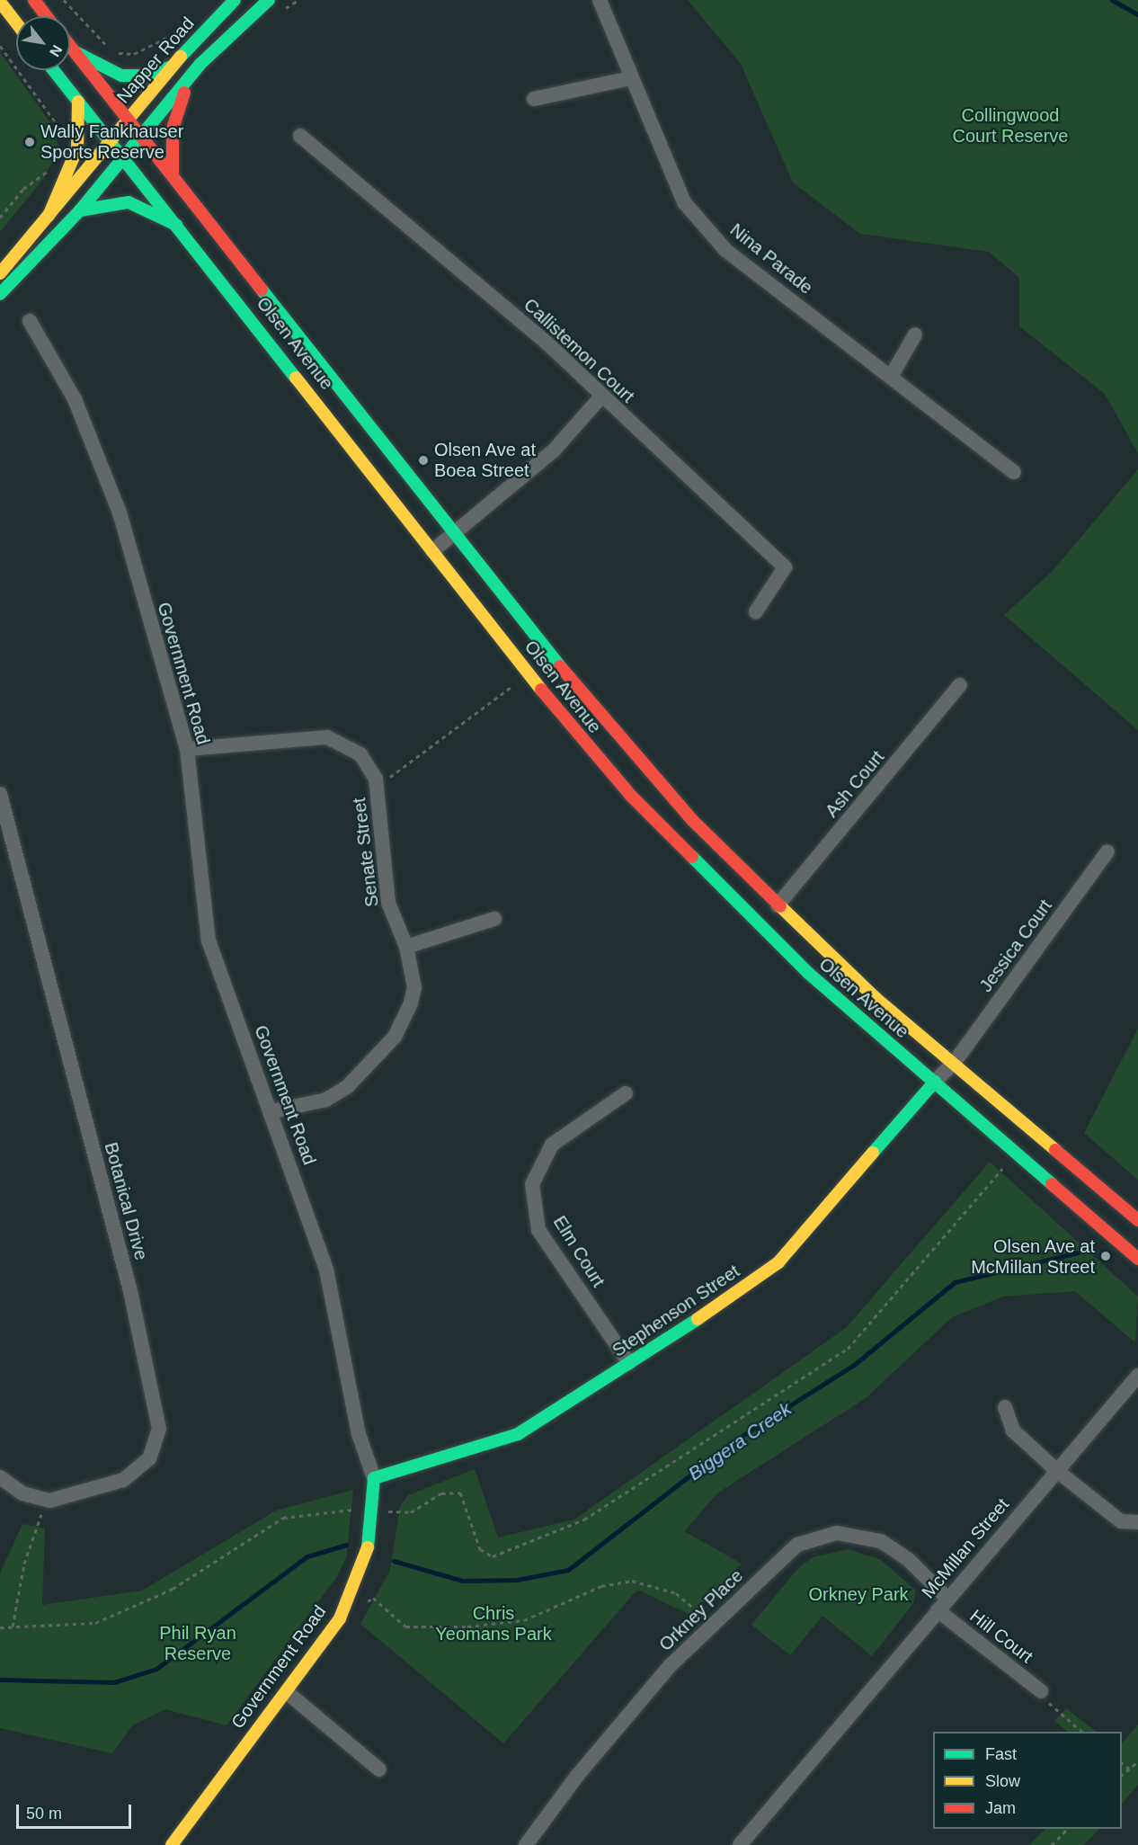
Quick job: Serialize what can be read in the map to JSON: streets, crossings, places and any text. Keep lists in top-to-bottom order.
{
  "streets": {
    "main road": [
      "Napper Road",
      "Olsen Avenue",
      "Government Road",
      "Stephenson Street"
    ],
    "street": [
      "Nina Parade",
      "Callistemon Court",
      "Ash Court",
      "Senate Street",
      "Jessica Court",
      "Botanical Drive",
      "Elm Court",
      "McMillan Street",
      "Orkney Place",
      "Hill Court"
    ]
  },
  "crossings": [
    ["Napper Road", "Olsen Avenue"],
    ["Olsen Avenue", "Ash Court"],
    ["Olsen Avenue", "Jessica Court"],
    ["Olsen Avenue", "Stephenson Street"],
    ["Government Road", "Senate Street"],
    ["Government Road", "Stephenson Street"],
    ["Jessica Court", "Stephenson Street"],
    ["Elm Court", "Stephenson Street"],
    ["McMillan Street", "Orkney Place"],
    ["McMillan Street", "Hill Court"]
  ],
  "water": ["Biggera Creek"],
  "parks": [
    "Collingwood Court Reserve",
    "Orkney Park",
    "Chris Yeomans Park",
    "Phil Ryan Reserve"
  ],
  "places": ["Wally Fankhauser Sports Reserve", "Olsen Ave at Boea Street", "Olsen Ave at McMillan Street"],
  "legend": ["Fast", "Slow", "Jam"],
  "scale_bar": "50 m",
  "north": "bottom right"
}
